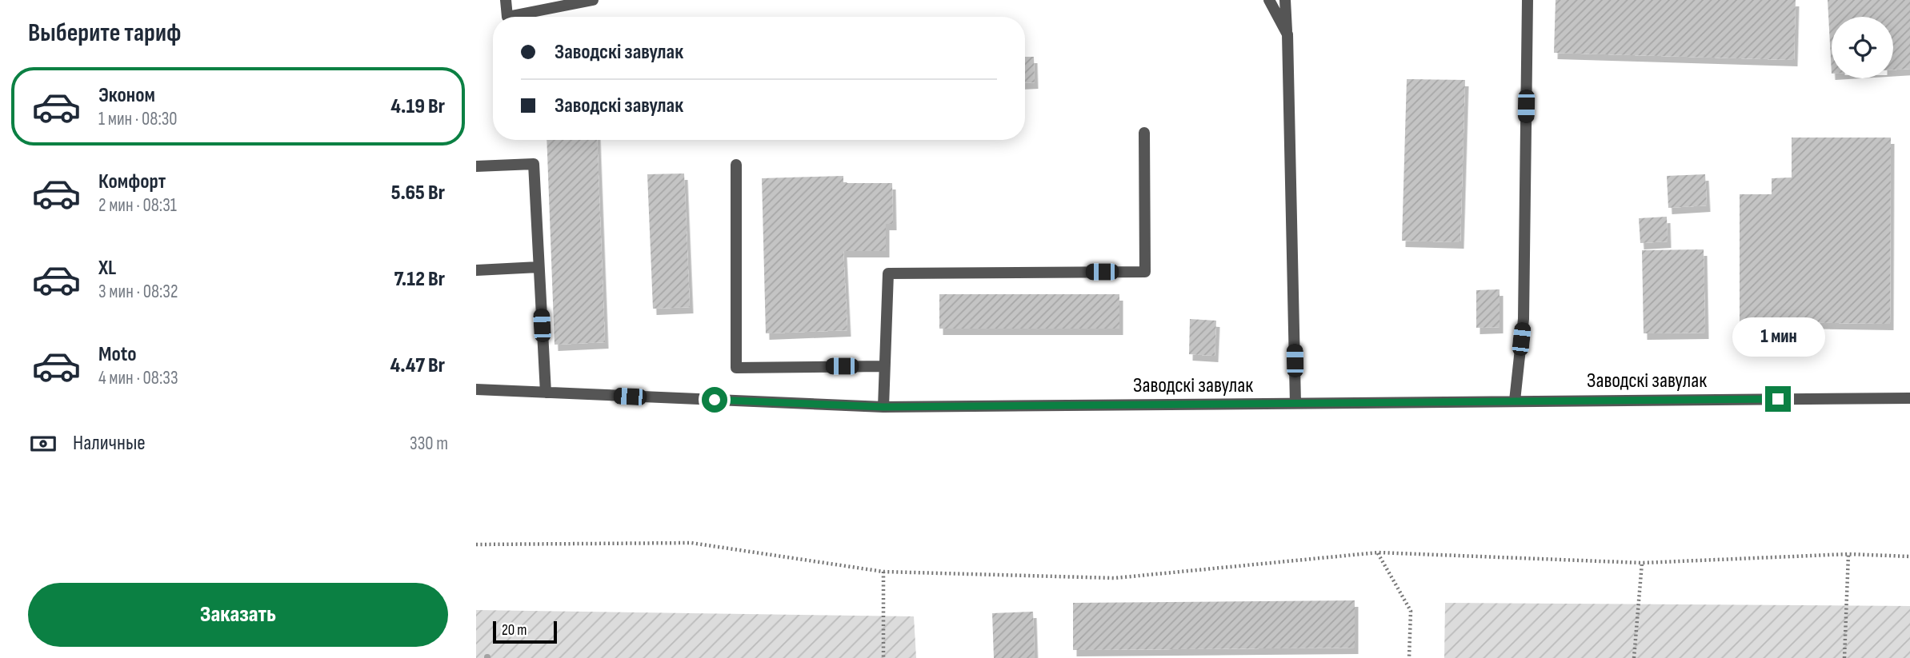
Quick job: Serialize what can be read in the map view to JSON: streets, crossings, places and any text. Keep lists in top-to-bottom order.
{
  "streets": {
    "lane": ["Заводскі завулак"]
  },
  "scale_bar": "20 m",
  "page": {
    "heading": "Выберите тариф",
    "banner": ["Заводскі завулак", "Заводскі завулак"],
    "list": [
      {
        "name": "Эконом",
        "note": "1 мин · 08:30",
        "value": "4.19 Br"
      },
      {
        "name": "Комфорт",
        "note": "2 мин · 08:31",
        "value": "5.65 Br"
      },
      {
        "name": "XL",
        "note": "3 мин · 08:32",
        "value": "7.12 Br"
      },
      {
        "name": "Moto",
        "note": "4 мин · 08:33",
        "value": "4.47 Br"
      }
    ],
    "bubble": "1 мин",
    "pay": ["Наличные", "330 m"],
    "buttons": "Заказать",
    "scale": "20 m"
  }
}
